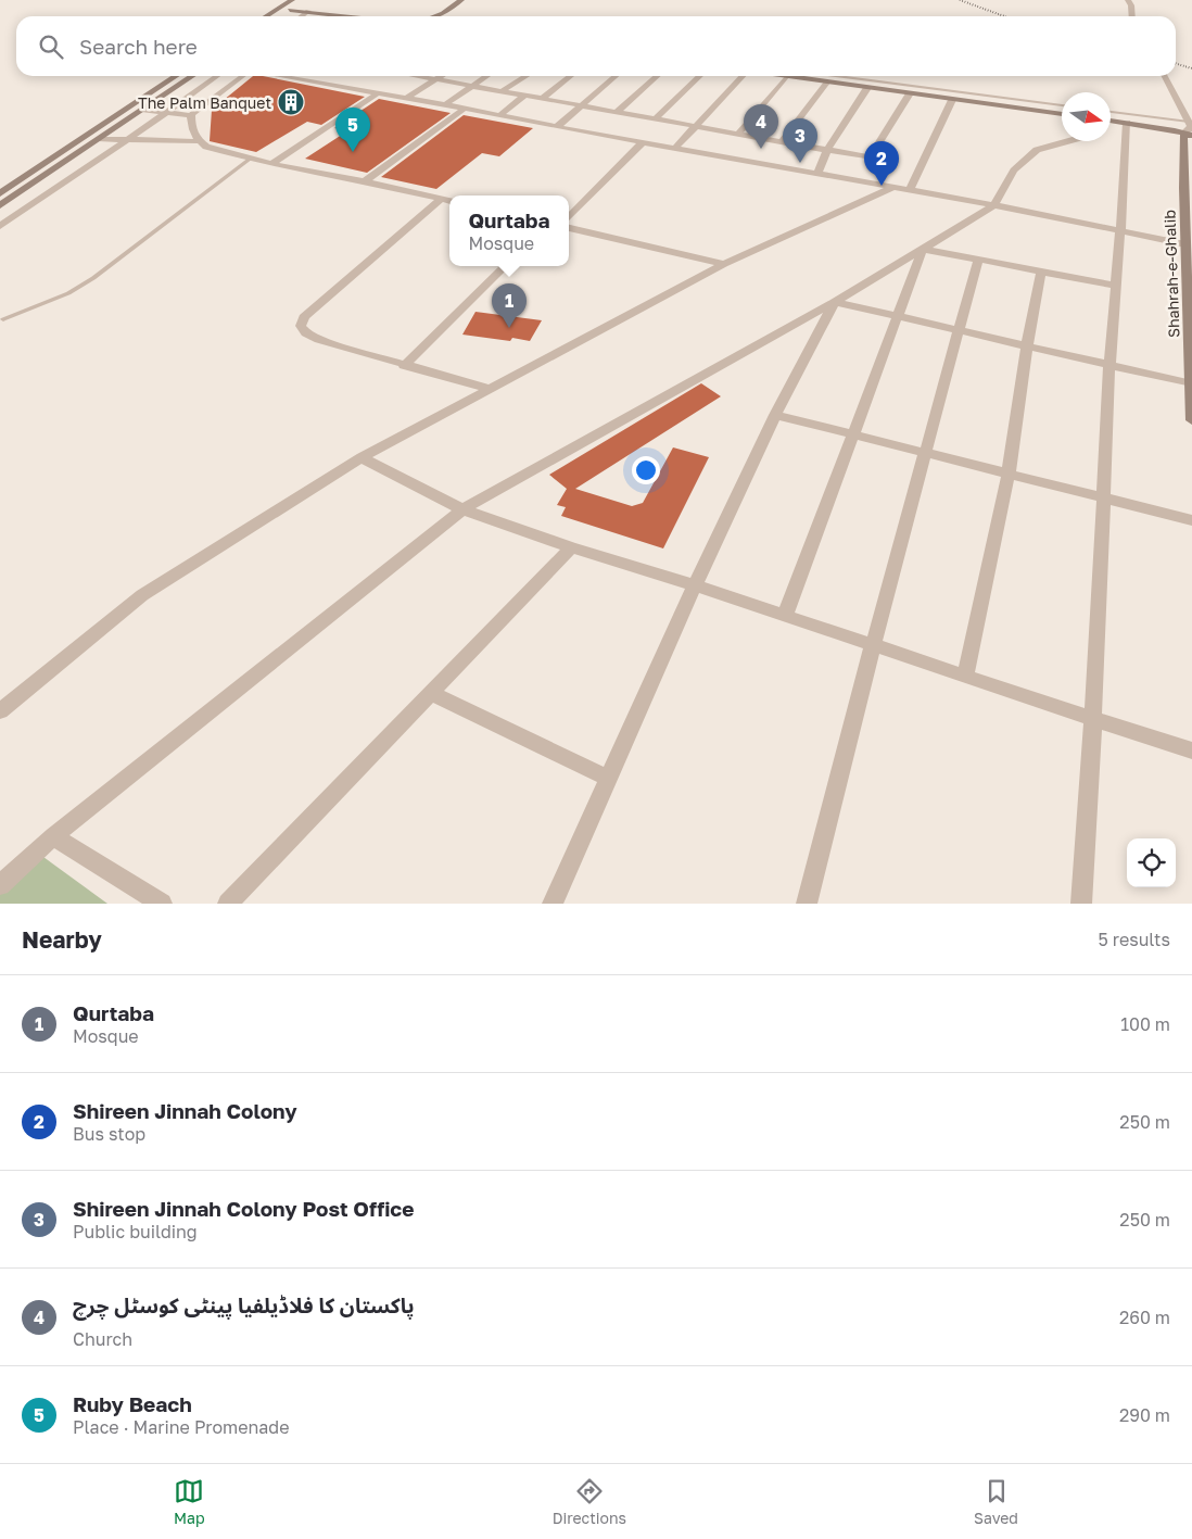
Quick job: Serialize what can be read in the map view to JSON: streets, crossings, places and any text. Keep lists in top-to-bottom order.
{
  "streets": {
    "main road": ["Shahrah-e-Ghalib"]
  },
  "places": {
    "building": ["The Palm Banquet"]
  },
  "north": "right",
  "page": {
    "search": "Search here",
    "pins": [
      "4",
      "5",
      "3",
      "2",
      "1"
    ],
    "popup": ["Qurtaba", "Mosque"],
    "heading": ["Nearby", "5 results"],
    "list": [
      {
        "mark": "1",
        "name": "Qurtaba",
        "note": "Mosque",
        "value": "100 m"
      },
      {
        "mark": "2",
        "name": "Shireen Jinnah Colony",
        "note": "Bus stop",
        "value": "250 m"
      },
      {
        "mark": "3",
        "name": "Shireen Jinnah Colony Post Office",
        "note": "Public building",
        "value": "250 m"
      },
      {
        "mark": "4",
        "name": "پاکستان کا فلاڈیلفیا پینٹی کوسٹل چرچ",
        "note": "Church",
        "value": "260 m"
      },
      {
        "mark": "5",
        "name": "Ruby Beach",
        "note": "Place · Marine Promenade",
        "value": "290 m"
      }
    ],
    "nav": ["Map", "Directions", "Saved"]
  }
}
